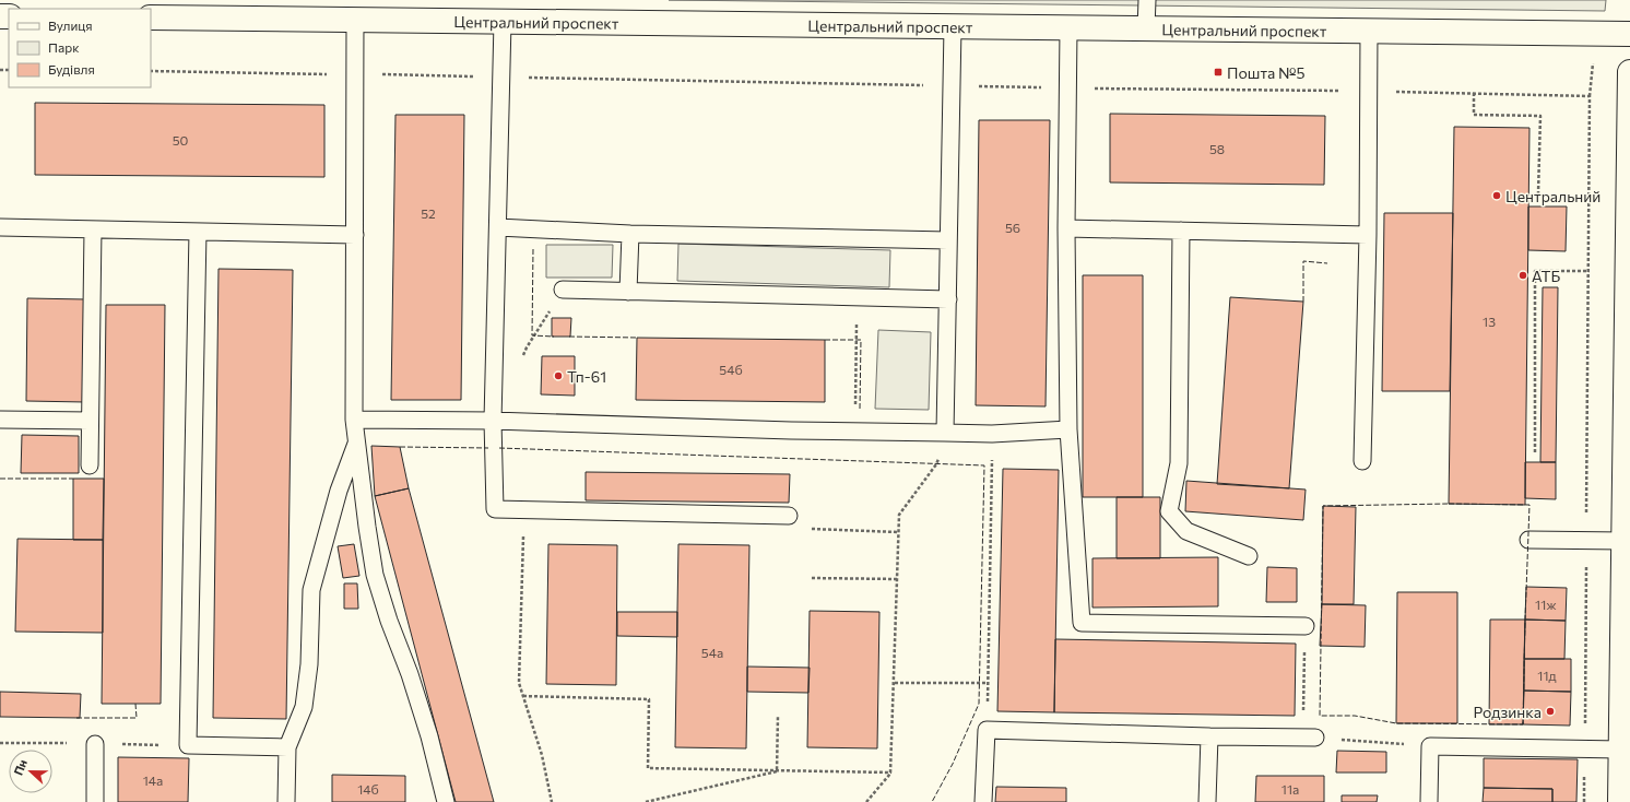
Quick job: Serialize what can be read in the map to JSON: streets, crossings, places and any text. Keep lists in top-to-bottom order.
{
  "streets": {
    "street": ["Центральний проспект"]
  },
  "places": {
    "transit": ["Пошта №5"],
    "other": [
      "Центральний",
      "АТБ",
      "Тп-61",
      "Родзинка"
    ]
  },
  "house_numbers": [
    "50",
    "58",
    "52",
    "56",
    "13",
    "54б",
    "11ж",
    "54а",
    "11д",
    "14а",
    "14б",
    "11а"
  ],
  "legend": ["Вулиця", "Парк", "Будівля"],
  "north": "left"
}
